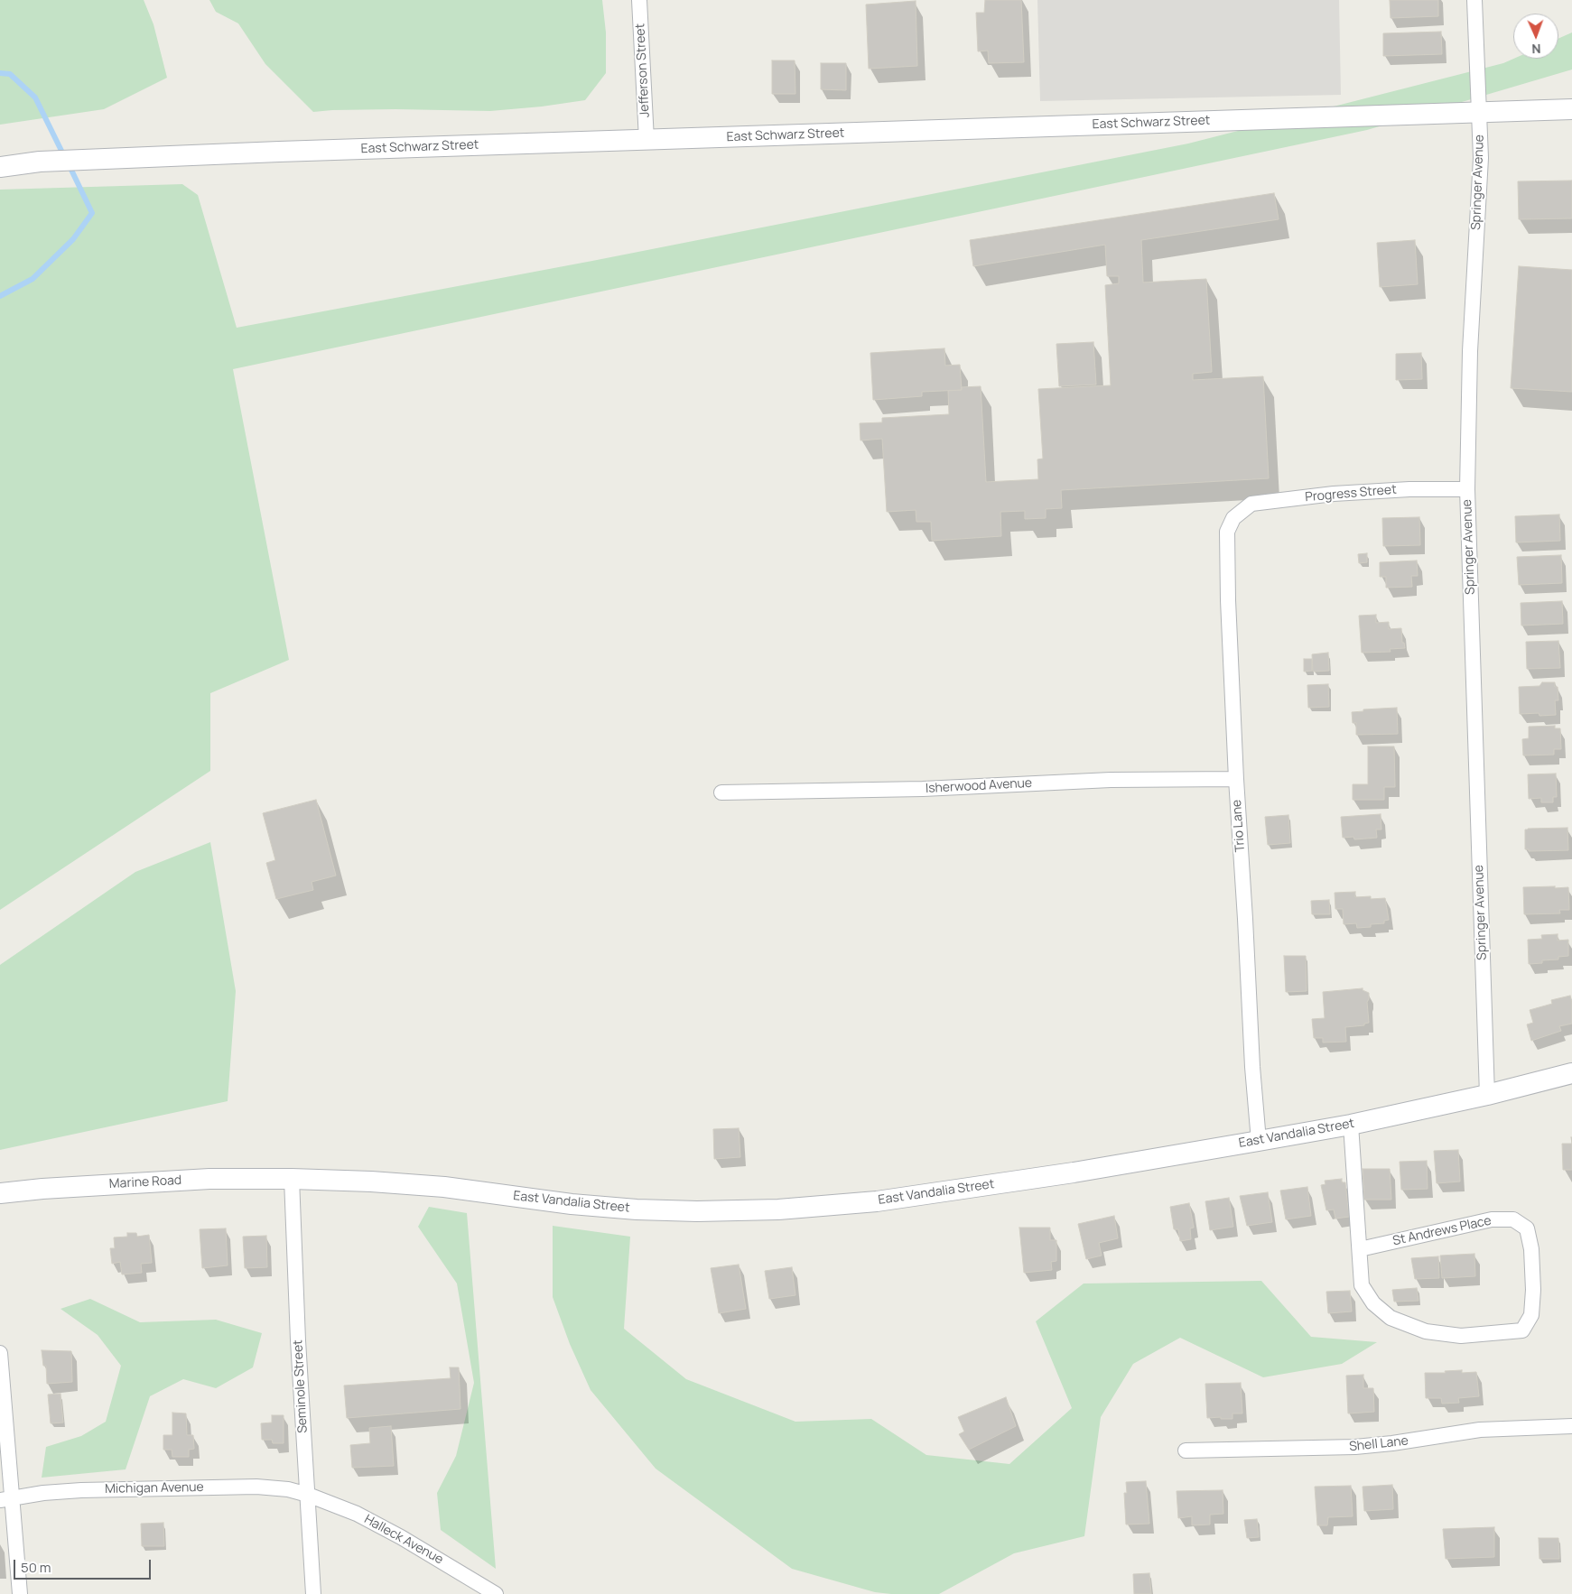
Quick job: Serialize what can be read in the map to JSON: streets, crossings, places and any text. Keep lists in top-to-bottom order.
{
  "streets": {
    "main road": ["East Schwarz Street", "East Vandalia Street", "Marine Road"],
    "street": [
      "Jefferson Street",
      "Springer Avenue",
      "Progress Street",
      "Isherwood Avenue",
      "Trio Lane",
      "St Andrews Place",
      "Seminole Street",
      "Shell Lane",
      "Michigan Avenue",
      "Halleck Avenue"
    ]
  },
  "crossings": [
    ["Jefferson Street", "East Schwarz Street"],
    ["East Schwarz Street", "Springer Avenue"],
    ["Springer Avenue", "Progress Street"],
    ["Springer Avenue", "East Vandalia Street"],
    ["Progress Street", "Trio Lane"],
    ["Isherwood Avenue", "Trio Lane"],
    ["Trio Lane", "East Vandalia Street"],
    ["East Vandalia Street", "Marine Road"],
    ["East Vandalia Street", "St Andrews Place"],
    ["East Vandalia Street", "Seminole Street"],
    ["Marine Road", "Seminole Street"],
    ["Seminole Street", "Michigan Avenue"],
    ["Seminole Street", "Halleck Avenue"],
    ["Michigan Avenue", "Halleck Avenue"]
  ],
  "scale_bar": "50 m",
  "north": "bottom"
}
